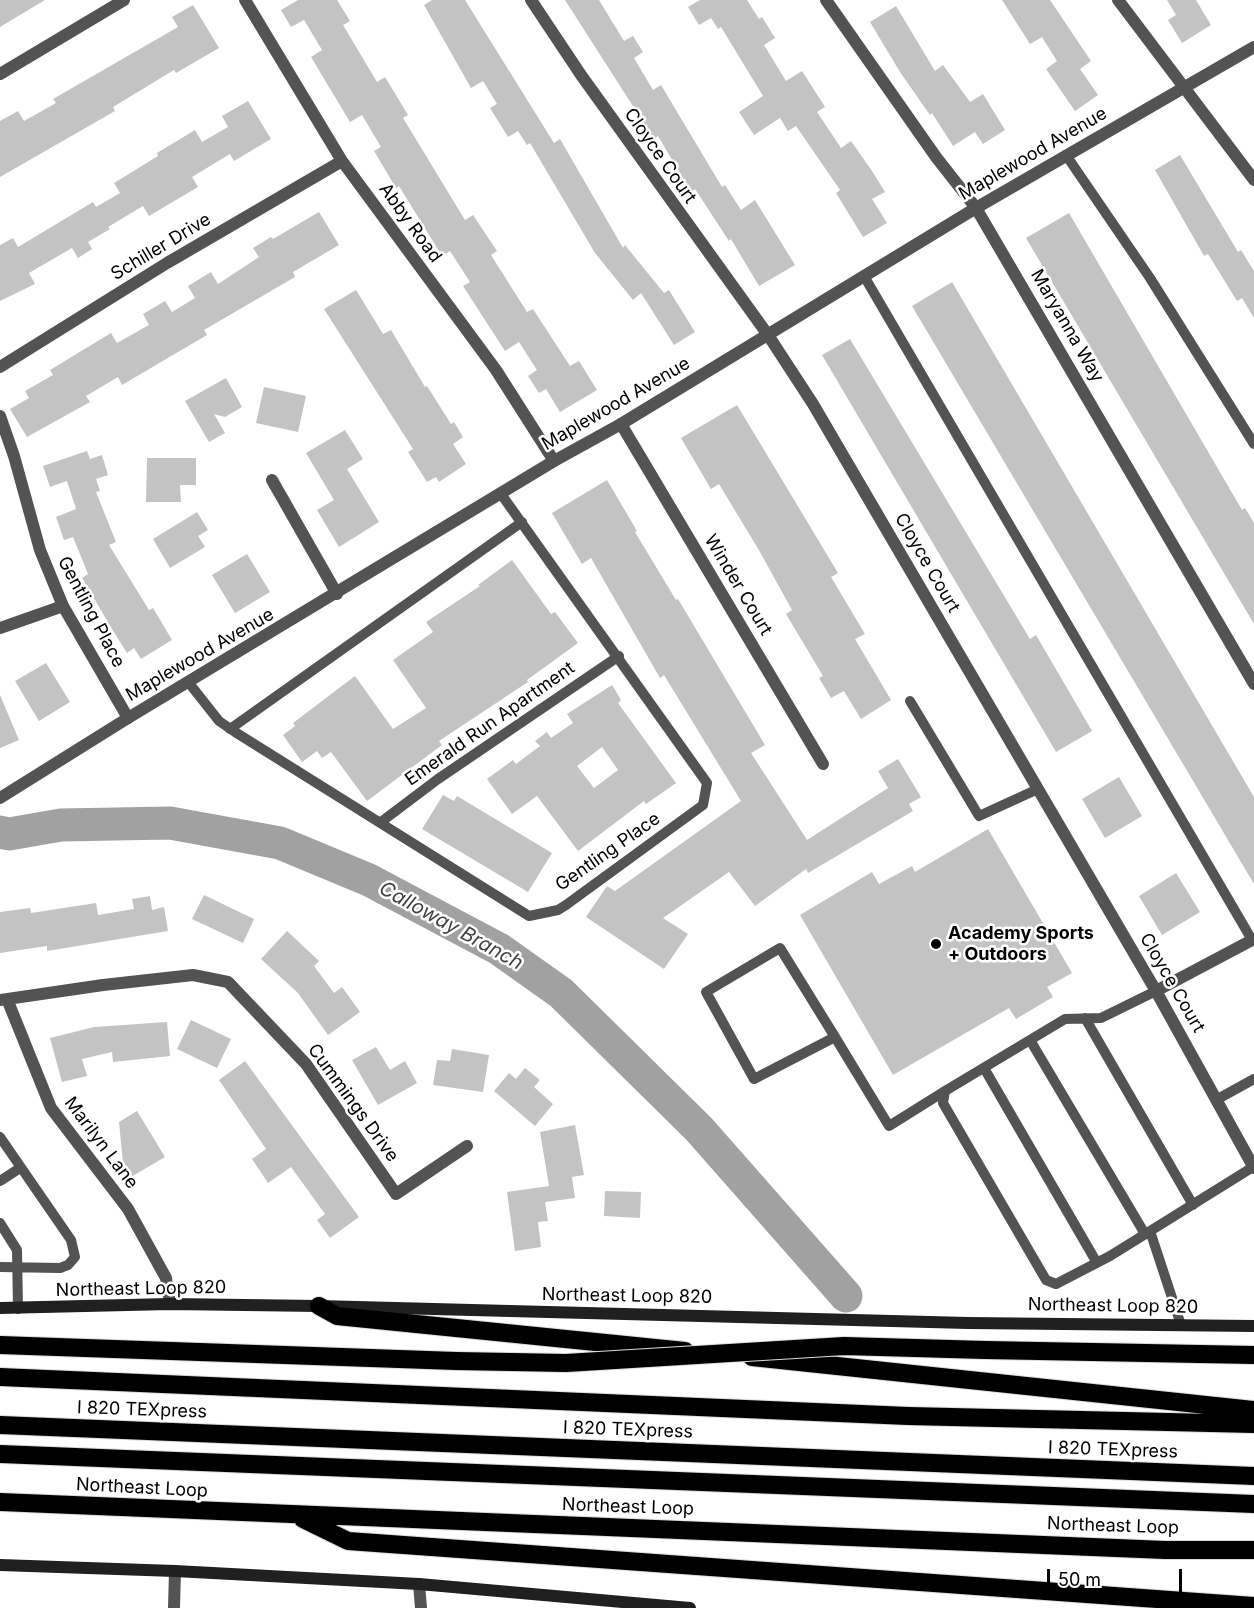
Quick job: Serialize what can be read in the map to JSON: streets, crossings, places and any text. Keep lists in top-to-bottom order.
{
  "streets": {
    "highway": ["I 820 TEXpress", "Northeast Loop"],
    "main road": ["Northeast Loop 820"],
    "street": [
      "Maplewood Avenue",
      "Cloyce Court",
      "Abby Road",
      "Schiller Drive",
      "Maryanna Way",
      "Winder Court",
      "Gentling Place",
      "Cummings Drive",
      "Marilyn Lane"
    ],
    "lane": ["Emerald Run Apartment"]
  },
  "crossings": [
    ["Maplewood Avenue", "Cloyce Court"],
    ["Maplewood Avenue", "Abby Road"],
    ["Maplewood Avenue", "Maryanna Way"],
    ["Maplewood Avenue", "Winder Court"],
    ["Maplewood Avenue", "Gentling Place"],
    ["Abby Road", "Schiller Drive"],
    ["Gentling Place", "Emerald Run Apartment"],
    ["Cummings Drive", "Marilyn Lane"],
    ["Marilyn Lane", "Northeast Loop 820"]
  ],
  "water": ["Calloway Branch"],
  "places": ["Academy Sports + Outdoors"],
  "scale_bar": "50 m"
}
